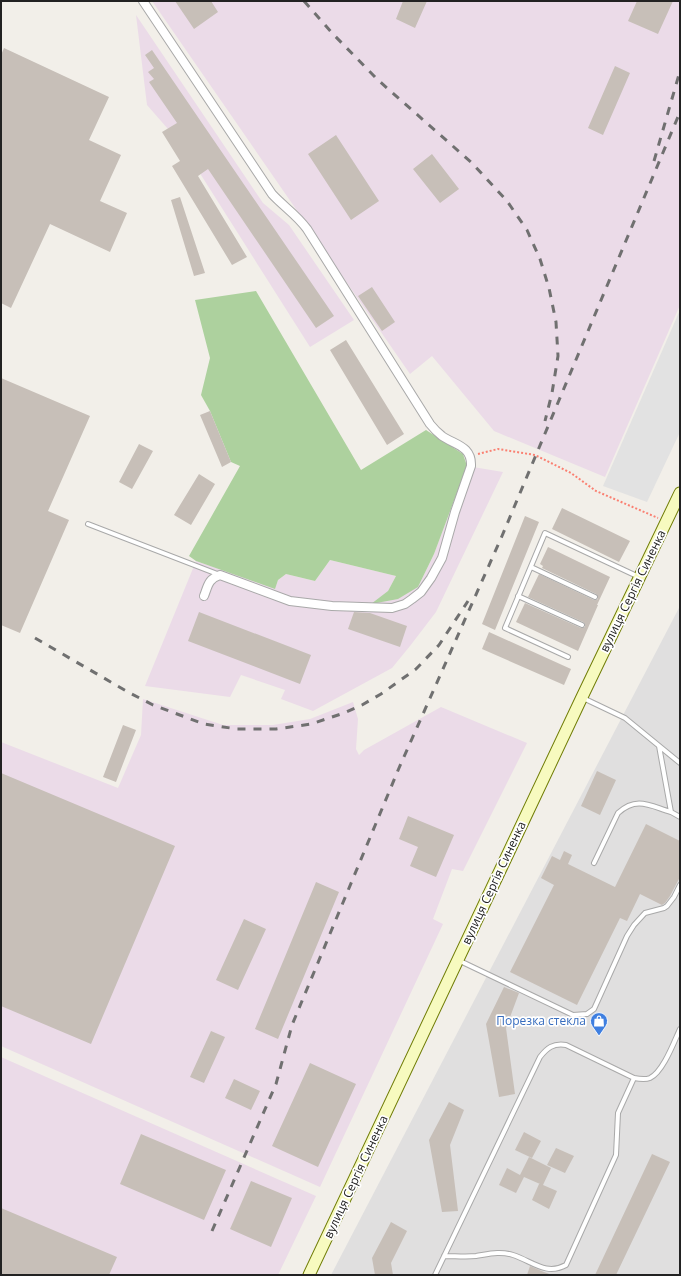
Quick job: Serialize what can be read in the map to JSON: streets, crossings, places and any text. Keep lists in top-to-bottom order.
{
  "streets": {
    "street": ["вулиця Сергія Синенка"]
  },
  "places": {
    "shop": ["Порезка стекла"]
  }
}
